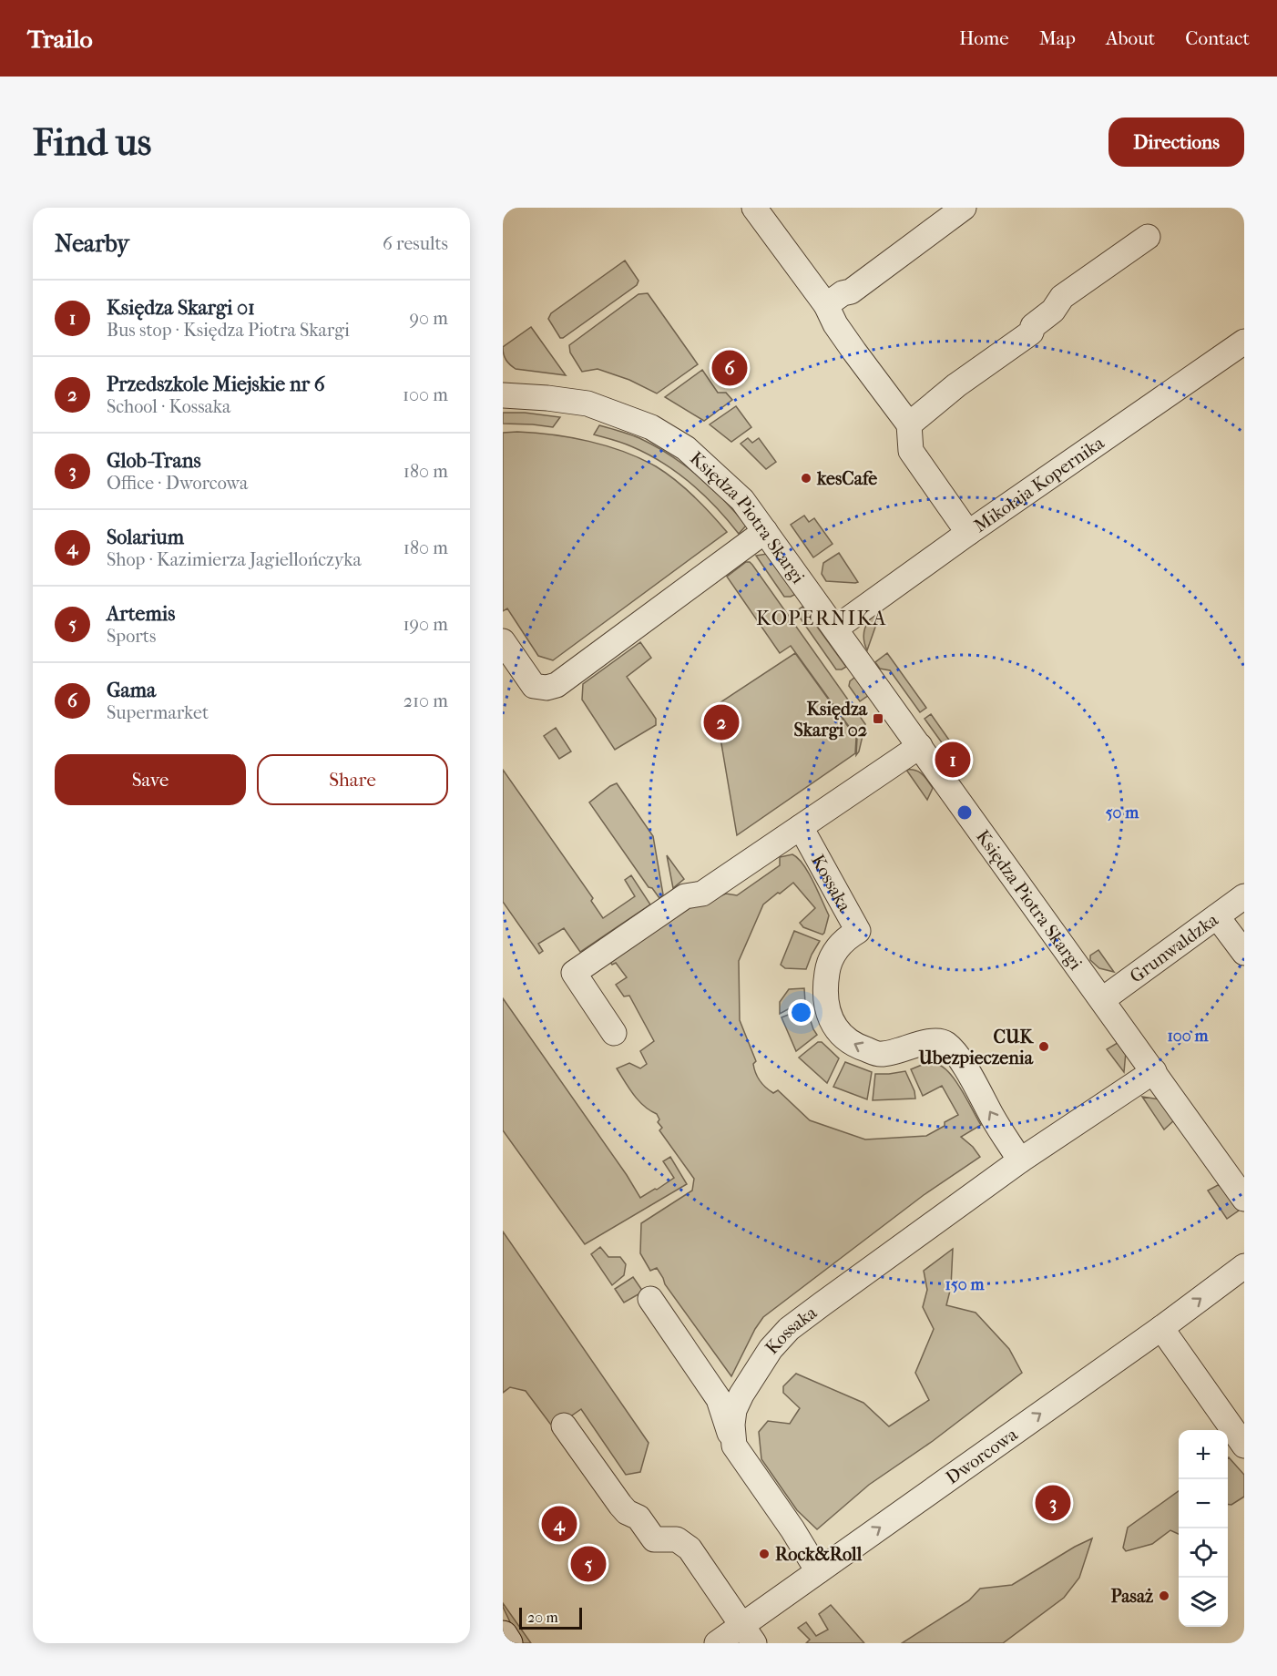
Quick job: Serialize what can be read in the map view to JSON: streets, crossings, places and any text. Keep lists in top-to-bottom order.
{
  "streets": {
    "street": [
      "Mikołaja Kopernika",
      "Księdza Piotra Skargi",
      "Kossaka",
      "Grunwaldzka",
      "Dworcowa"
    ]
  },
  "crossings": [
    ["Mikołaja Kopernika", "Księdza Piotra Skargi"],
    ["Księdza Piotra Skargi", "Kossaka"],
    ["Księdza Piotra Skargi", "Grunwaldzka"]
  ],
  "one_way": ["Kossaka", "Dworcowa"],
  "districts": ["KOPERNIKA"],
  "places": {
    "other": [
      "kesCafe",
      "CUK Ubezpieczenia",
      "Rock&Roll",
      "Pasaż"
    ],
    "transit": ["Księdza Skargi 02"]
  },
  "scale_bar": "20 m",
  "page": {
    "header": "Trailo",
    "nav": [
      "Home",
      "Map",
      "About",
      "Contact"
    ],
    "buttons": [
      "Directions",
      ["Save", "Share"]
    ],
    "title": "Find us",
    "heading": ["Nearby", "6 results"],
    "list": [
      {
        "mark": "1",
        "name": "Księdza Skargi 01",
        "note": "Bus stop · Księdza Piotra Skargi",
        "value": "90 m"
      },
      {
        "mark": "2",
        "name": "Przedszkole Miejskie nr 6",
        "note": "School · Kossaka",
        "value": "100 m"
      },
      {
        "mark": "3",
        "name": "Glob-Trans",
        "note": "Office · Dworcowa",
        "value": "180 m"
      },
      {
        "mark": "4",
        "name": "Solarium",
        "note": "Shop · Kazimierza Jagiellończyka",
        "value": "180 m"
      },
      {
        "mark": "5",
        "name": "Artemis",
        "note": "Sports",
        "value": "190 m"
      },
      {
        "mark": "6",
        "name": "Gama",
        "note": "Supermarket",
        "value": "210 m"
      }
    ],
    "pins": [
      "6",
      "2",
      "1",
      "3",
      "4",
      "5"
    ],
    "map_buttons": ["+", "−"],
    "scale": "20 m"
  },
  "rings": ["50 m", "100 m", "150 m"]
}
